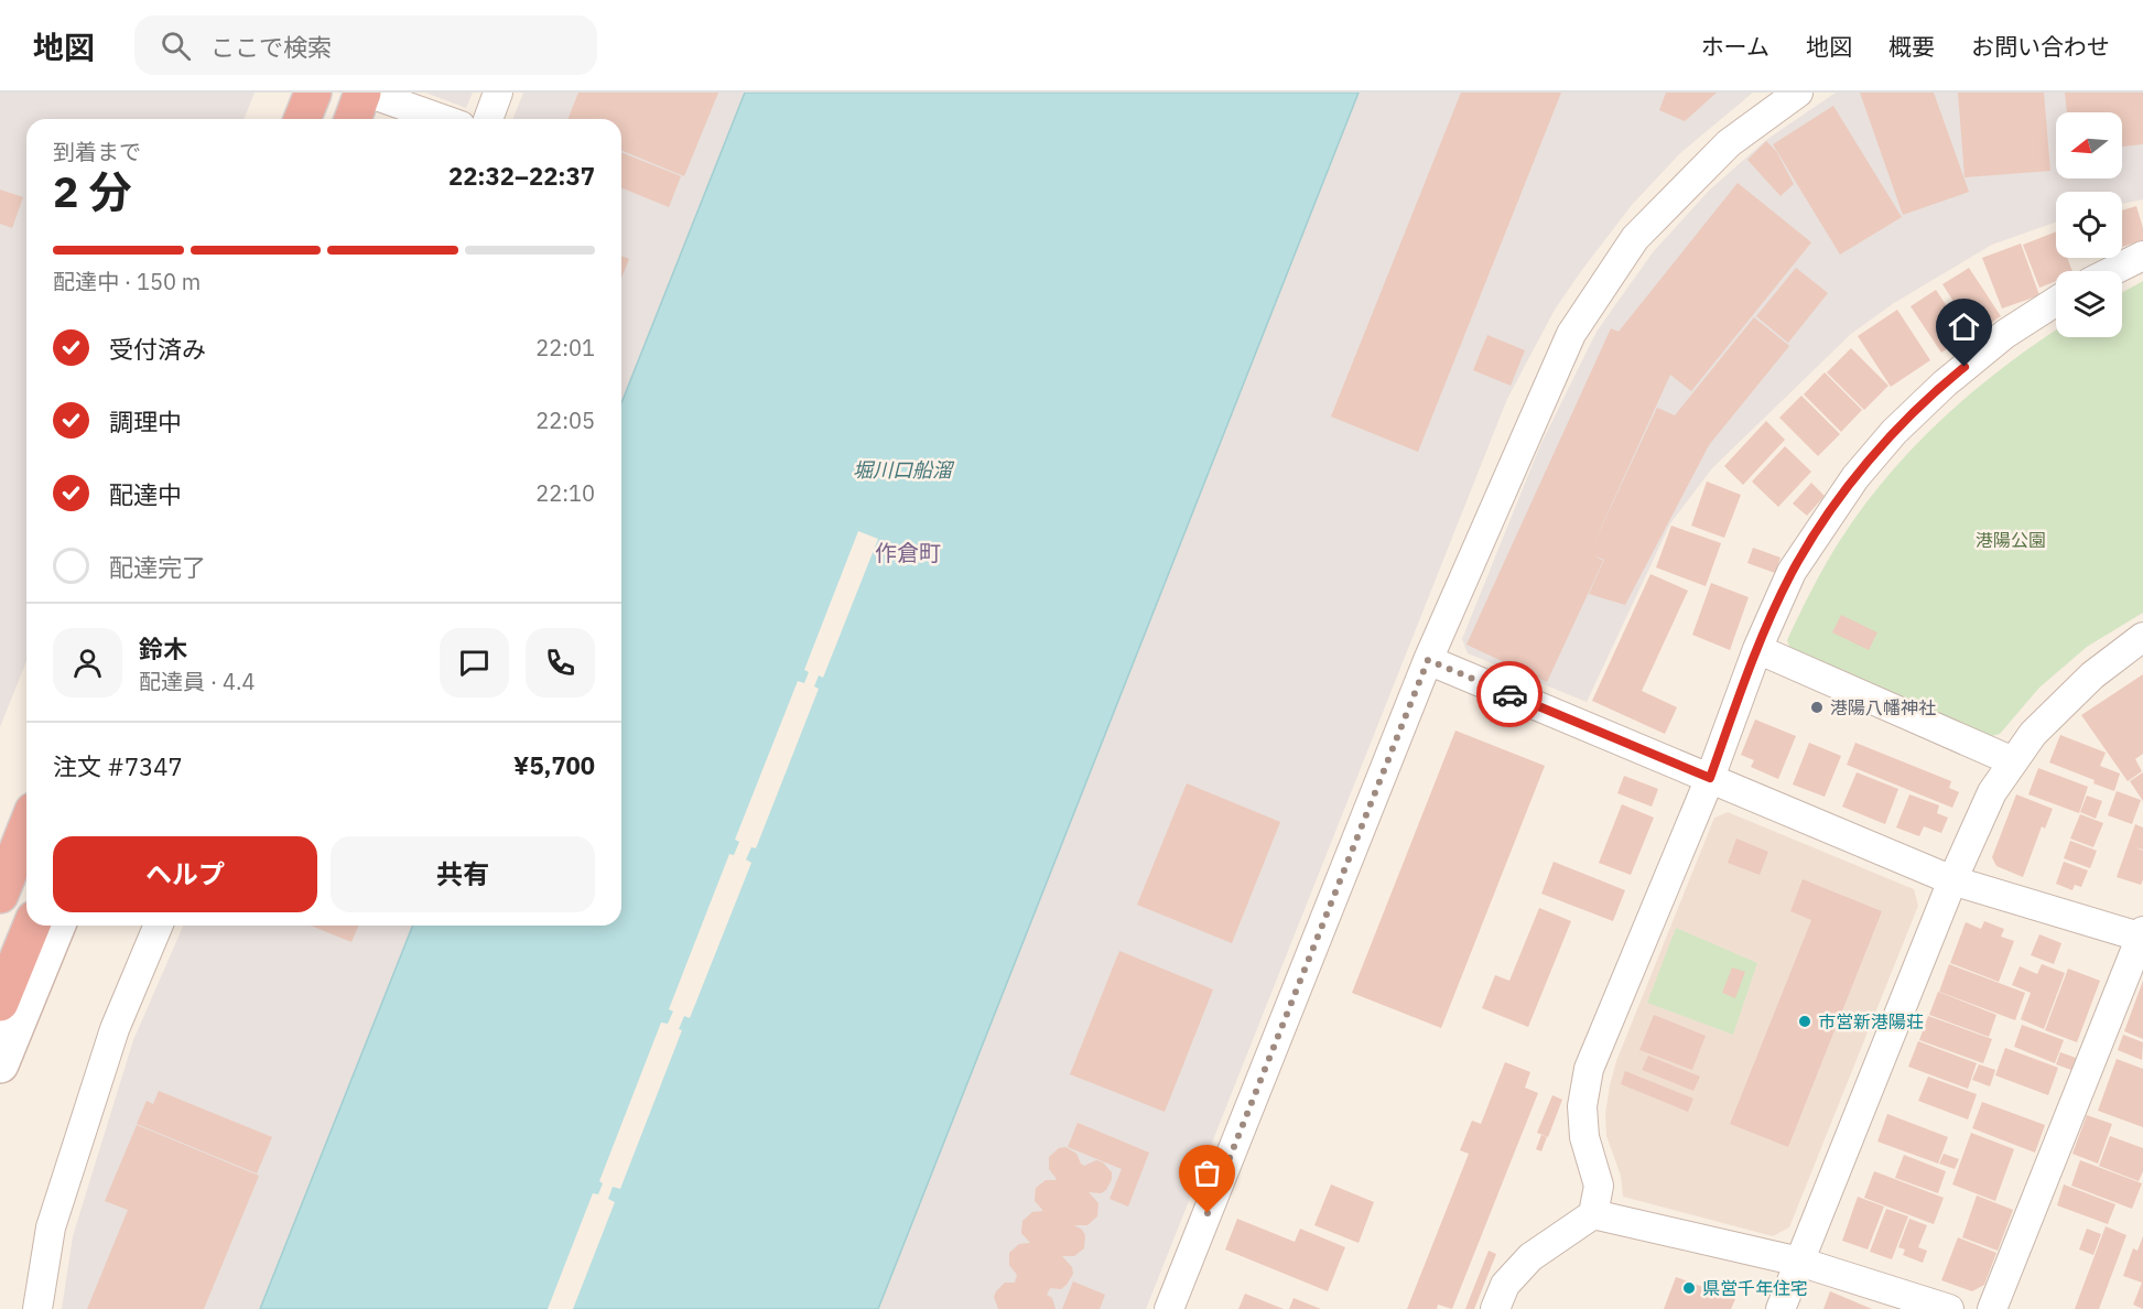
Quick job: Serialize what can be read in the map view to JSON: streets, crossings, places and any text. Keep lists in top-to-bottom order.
{
  "districts": ["作倉町"],
  "water": ["堀川口船溜"],
  "parks": ["港陽公園"],
  "places": ["港陽八幡神社", "市営新港陽荘", "県営千年住宅"],
  "north": "left",
  "page": {
    "header": "地図",
    "search": "ここで検索",
    "nav": [
      "ホーム",
      "地図",
      "概要",
      "お問い合わせ"
    ],
    "heading": ["2 分", "到着まで", "22:32–22:37"],
    "panel": [
      "鈴木",
      "配達員 · 4.4",
      "注文 #7347",
      "¥5,700"
    ],
    "bar": "配達中 · 150 m",
    "list": [
      ["受付済み", "22:01"],
      ["調理中", "22:05"],
      ["配達中", "22:10"],
      "配達完了"
    ],
    "buttons": ["ヘルプ", "共有"]
  }
}
